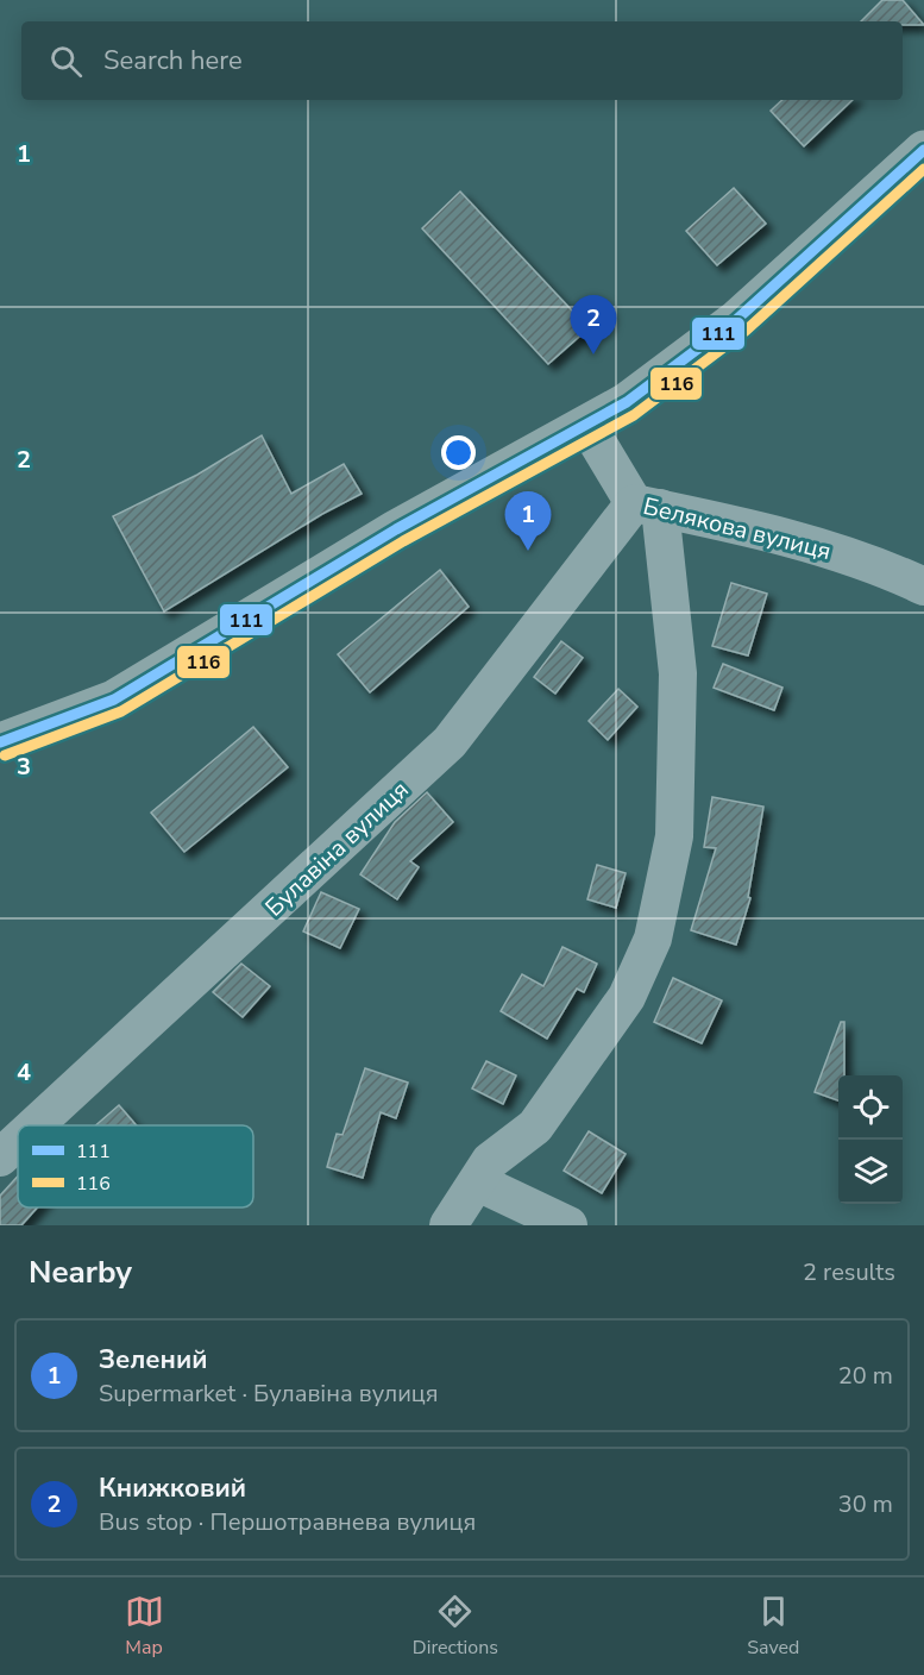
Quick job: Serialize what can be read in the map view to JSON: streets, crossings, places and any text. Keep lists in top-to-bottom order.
{
  "streets": {
    "street": ["Белякова вулиця", "Булавіна вулиця"]
  },
  "crossings": [
    ["Белякова вулиця", "Булавіна вулиця"]
  ],
  "lines": ["transit line 111", "transit line 116"],
  "legend": ["111", "116"],
  "page": {
    "search": "Search here",
    "pins": ["2", "1"],
    "heading": ["Nearby", "2 results"],
    "list": [
      {
        "mark": "1",
        "name": "Зелений",
        "note": "Supermarket · Булавіна вулиця",
        "value": "20 m"
      },
      {
        "mark": "2",
        "name": "Книжковий",
        "note": "Bus stop · Першотравнева вулиця",
        "value": "30 m"
      }
    ],
    "nav": ["Map", "Directions", "Saved"]
  },
  "grid": {
    "rows": [
      "1",
      "2",
      "3",
      "4"
    ]
  }
}
